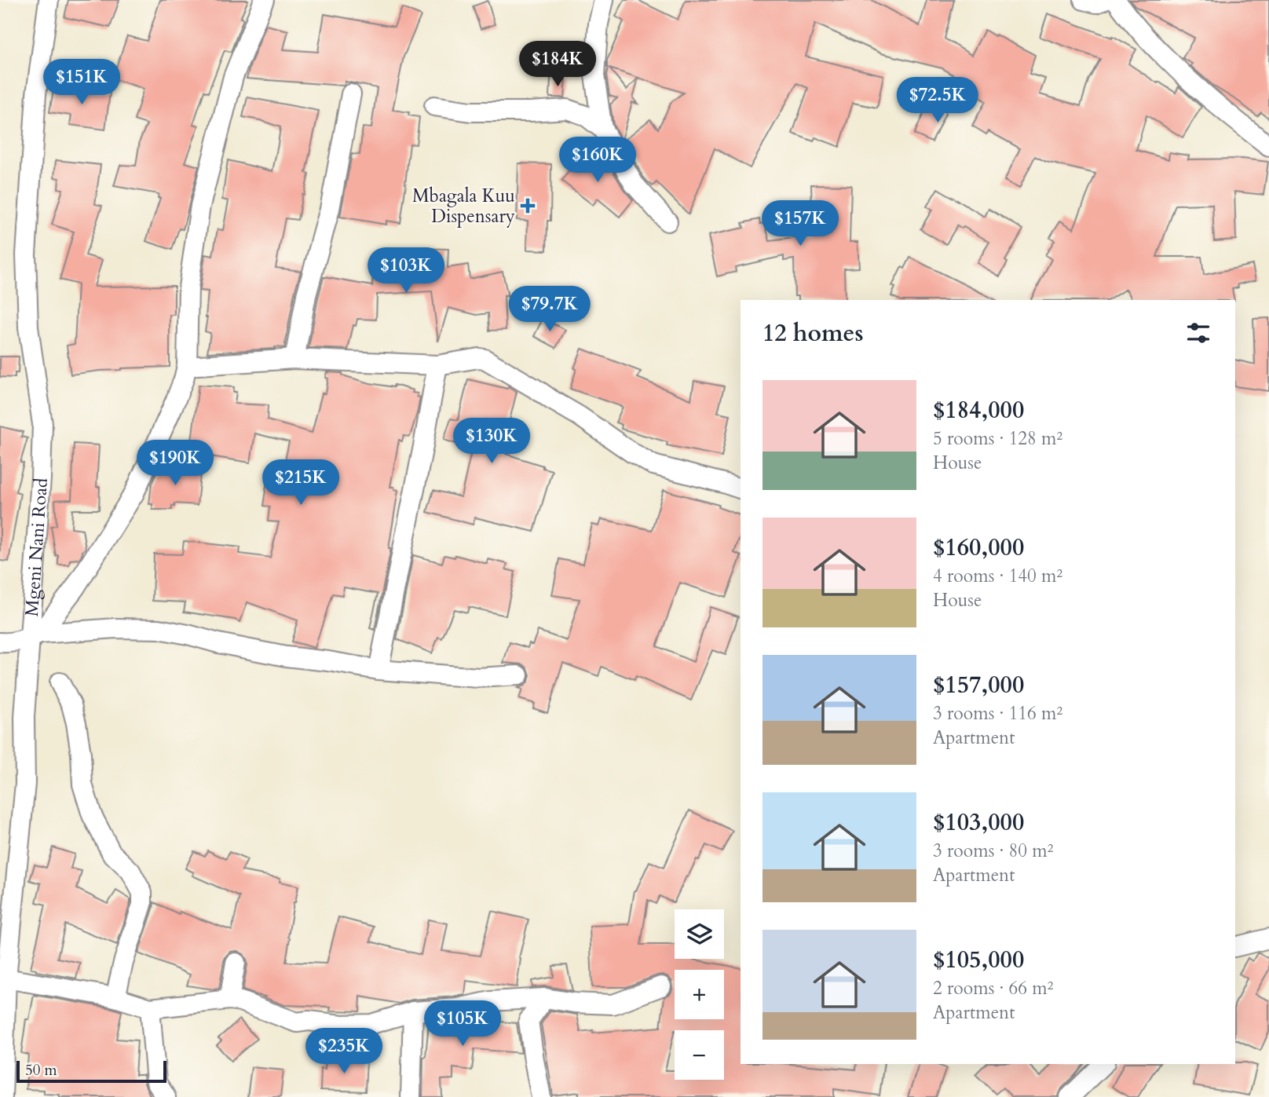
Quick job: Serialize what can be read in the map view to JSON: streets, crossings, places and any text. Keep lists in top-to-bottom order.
{
  "streets": {
    "street": ["Mgeni Nani Road"]
  },
  "places": {
    "health": ["Mbagala Kuu Dispensary"]
  },
  "scale_bar": "50 m",
  "page": {
    "price": [
      "$184K",
      "$151K",
      "$72.5K",
      "$160K",
      "$157K",
      "$103K",
      "$79.7K",
      "$130K",
      "$190K",
      "$215K",
      "$105K",
      "$235K"
    ],
    "heading": "12 homes",
    "list": [
      {
        "name": "$184,000",
        "note": "5 rooms · 128 m² · House"
      },
      {
        "name": "$160,000",
        "note": "4 rooms · 140 m² · House"
      },
      {
        "name": "$157,000",
        "note": "3 rooms · 116 m² · Apartment"
      },
      {
        "name": "$103,000",
        "note": "3 rooms · 80 m² · Apartment"
      },
      {
        "name": "$105,000",
        "note": "2 rooms · 66 m² · Apartment"
      }
    ],
    "map_buttons": ["+", "−"],
    "scale": "50 m"
  }
}
